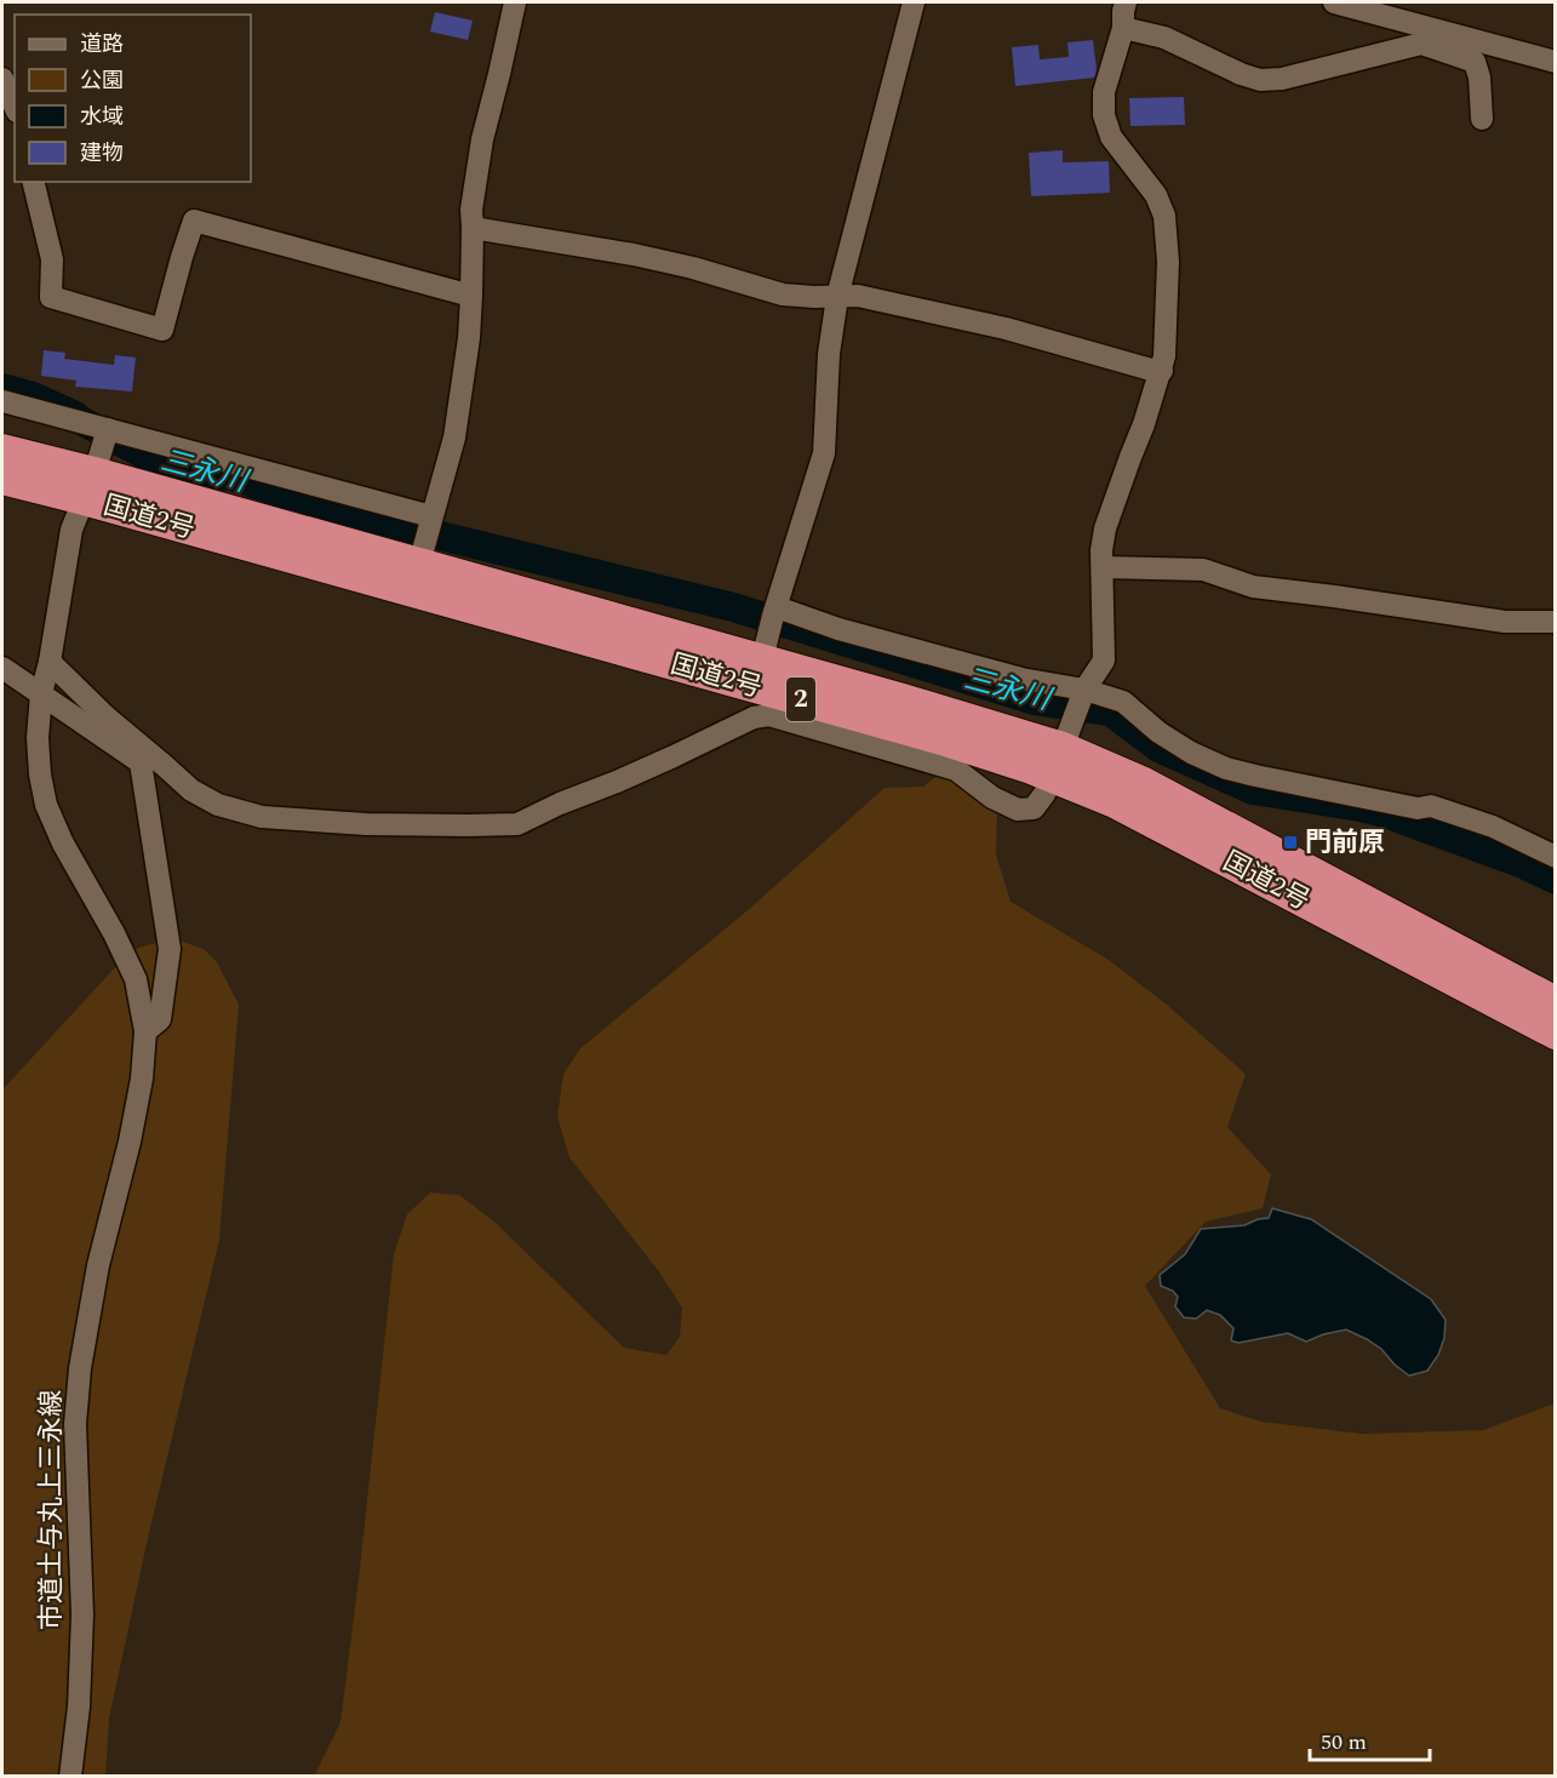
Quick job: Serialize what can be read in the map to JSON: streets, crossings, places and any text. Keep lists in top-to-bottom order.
{
  "streets": {
    "highway": ["国道2号", "2"],
    "street": ["市道土与丸上三永線"]
  },
  "water": ["三永川"],
  "places": {
    "transit": ["門前原"]
  },
  "legend": [
    "道路",
    "公園",
    "水域",
    "建物"
  ],
  "scale_bar": "50 m"
}
